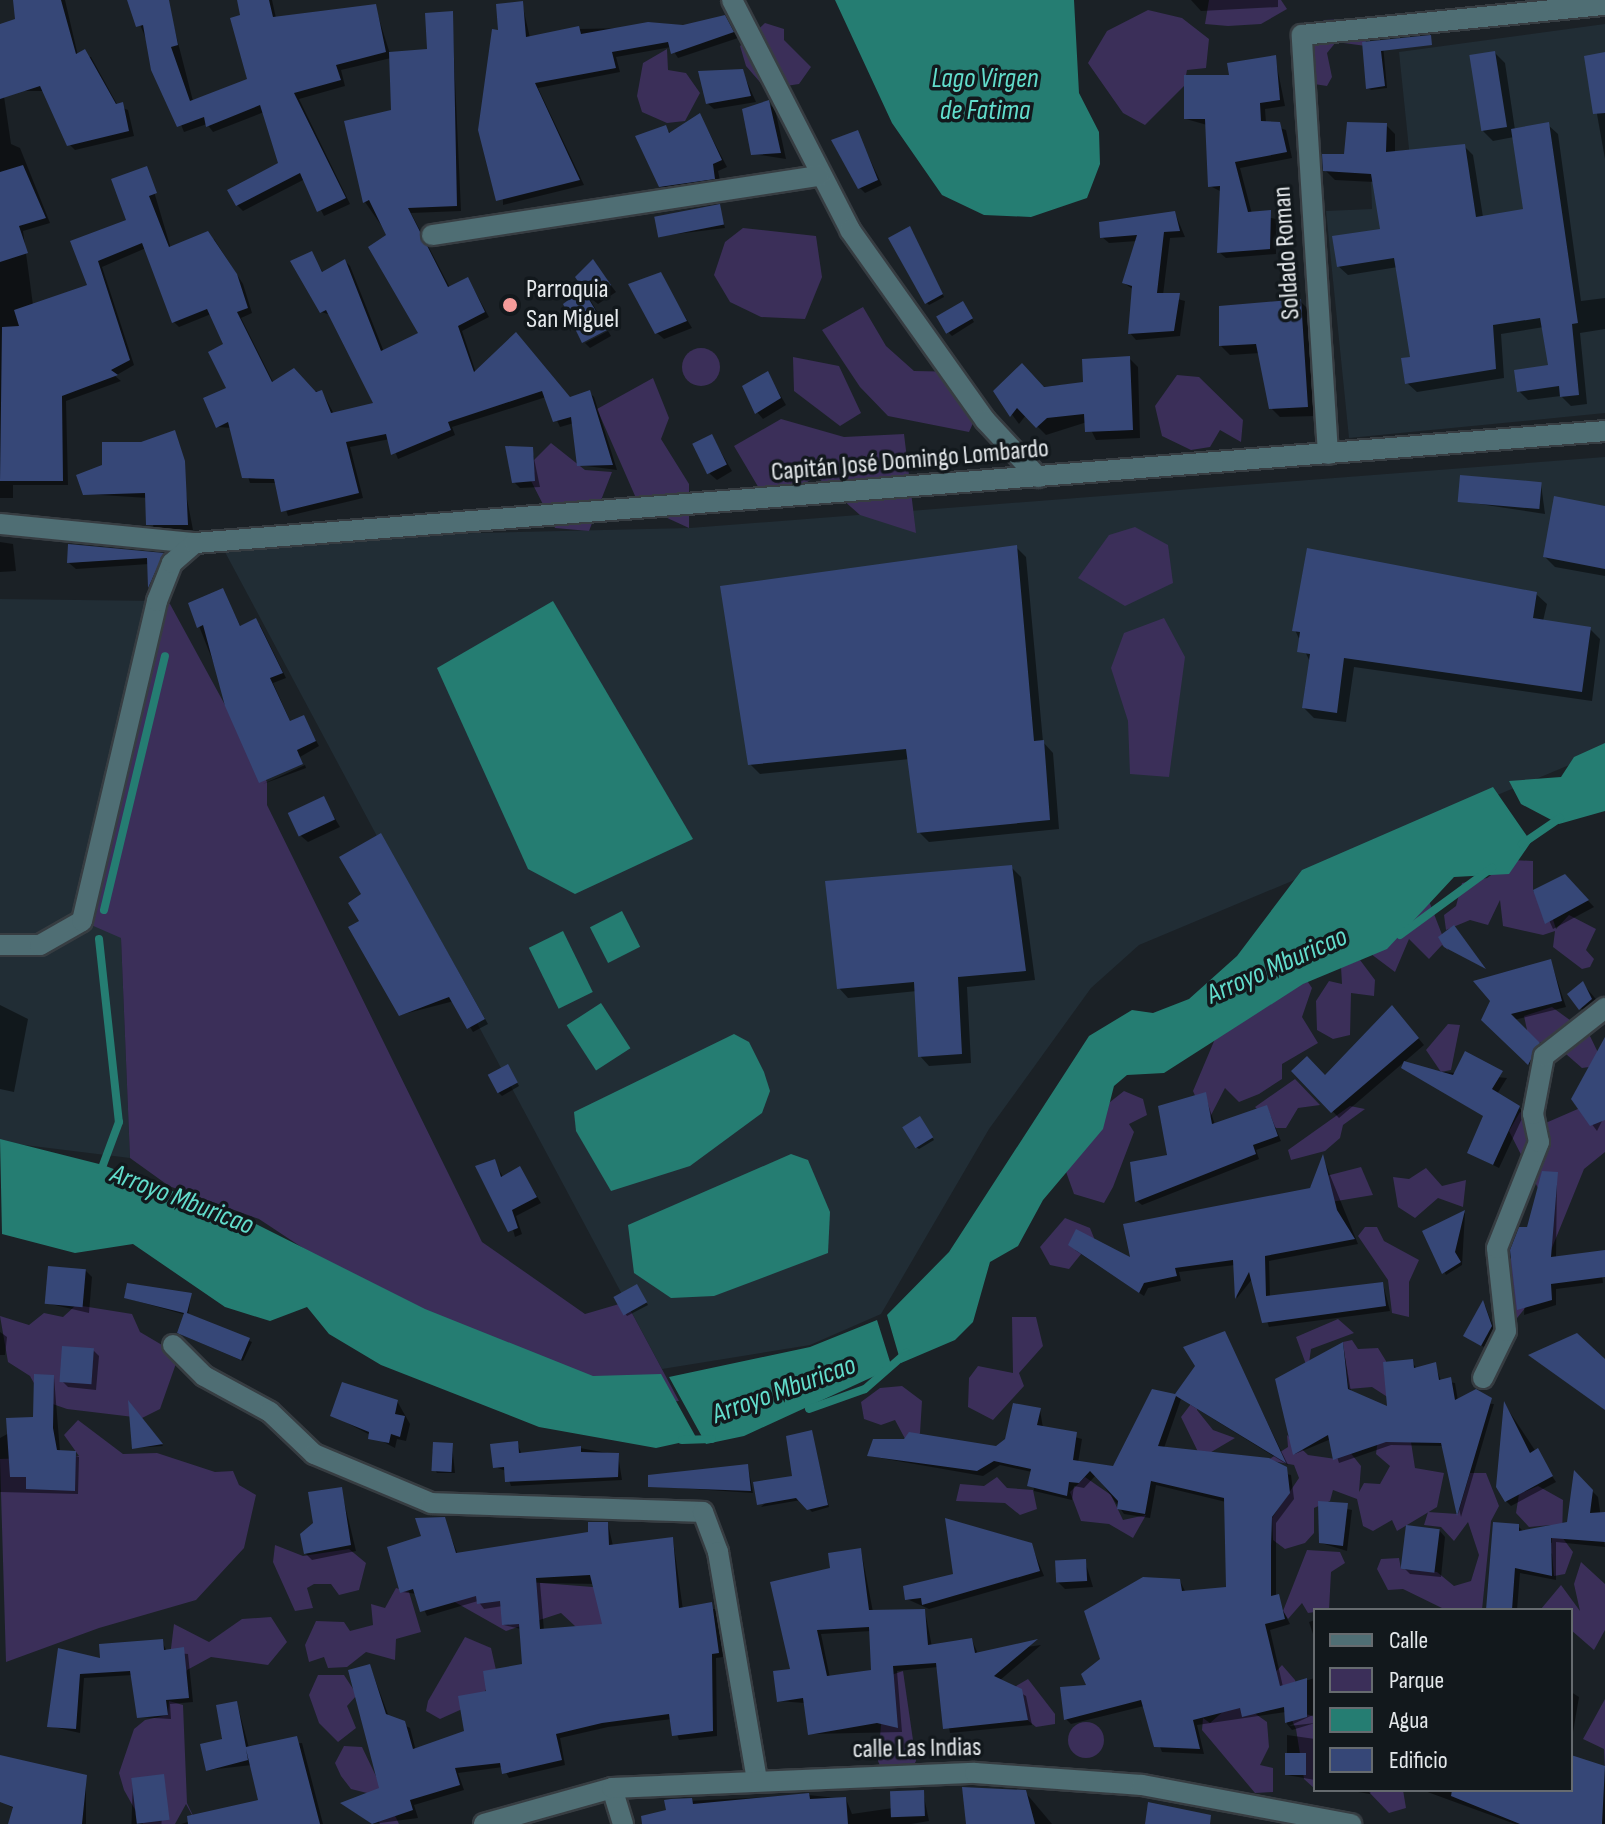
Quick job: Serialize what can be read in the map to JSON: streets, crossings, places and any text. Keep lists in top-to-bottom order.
{
  "streets": {
    "street": ["Soldado Roman", "Capitán José Domingo Lombardo", "calle Las Indias"]
  },
  "crossings": [
    ["Soldado Roman", "Capitán José Domingo Lombardo"]
  ],
  "water": ["Lago Virgen de Fatima", "Arroyo Mburicao"],
  "places": ["Parroquia San Miguel"],
  "legend": [
    "Calle",
    "Parque",
    "Agua",
    "Edificio"
  ]
}
